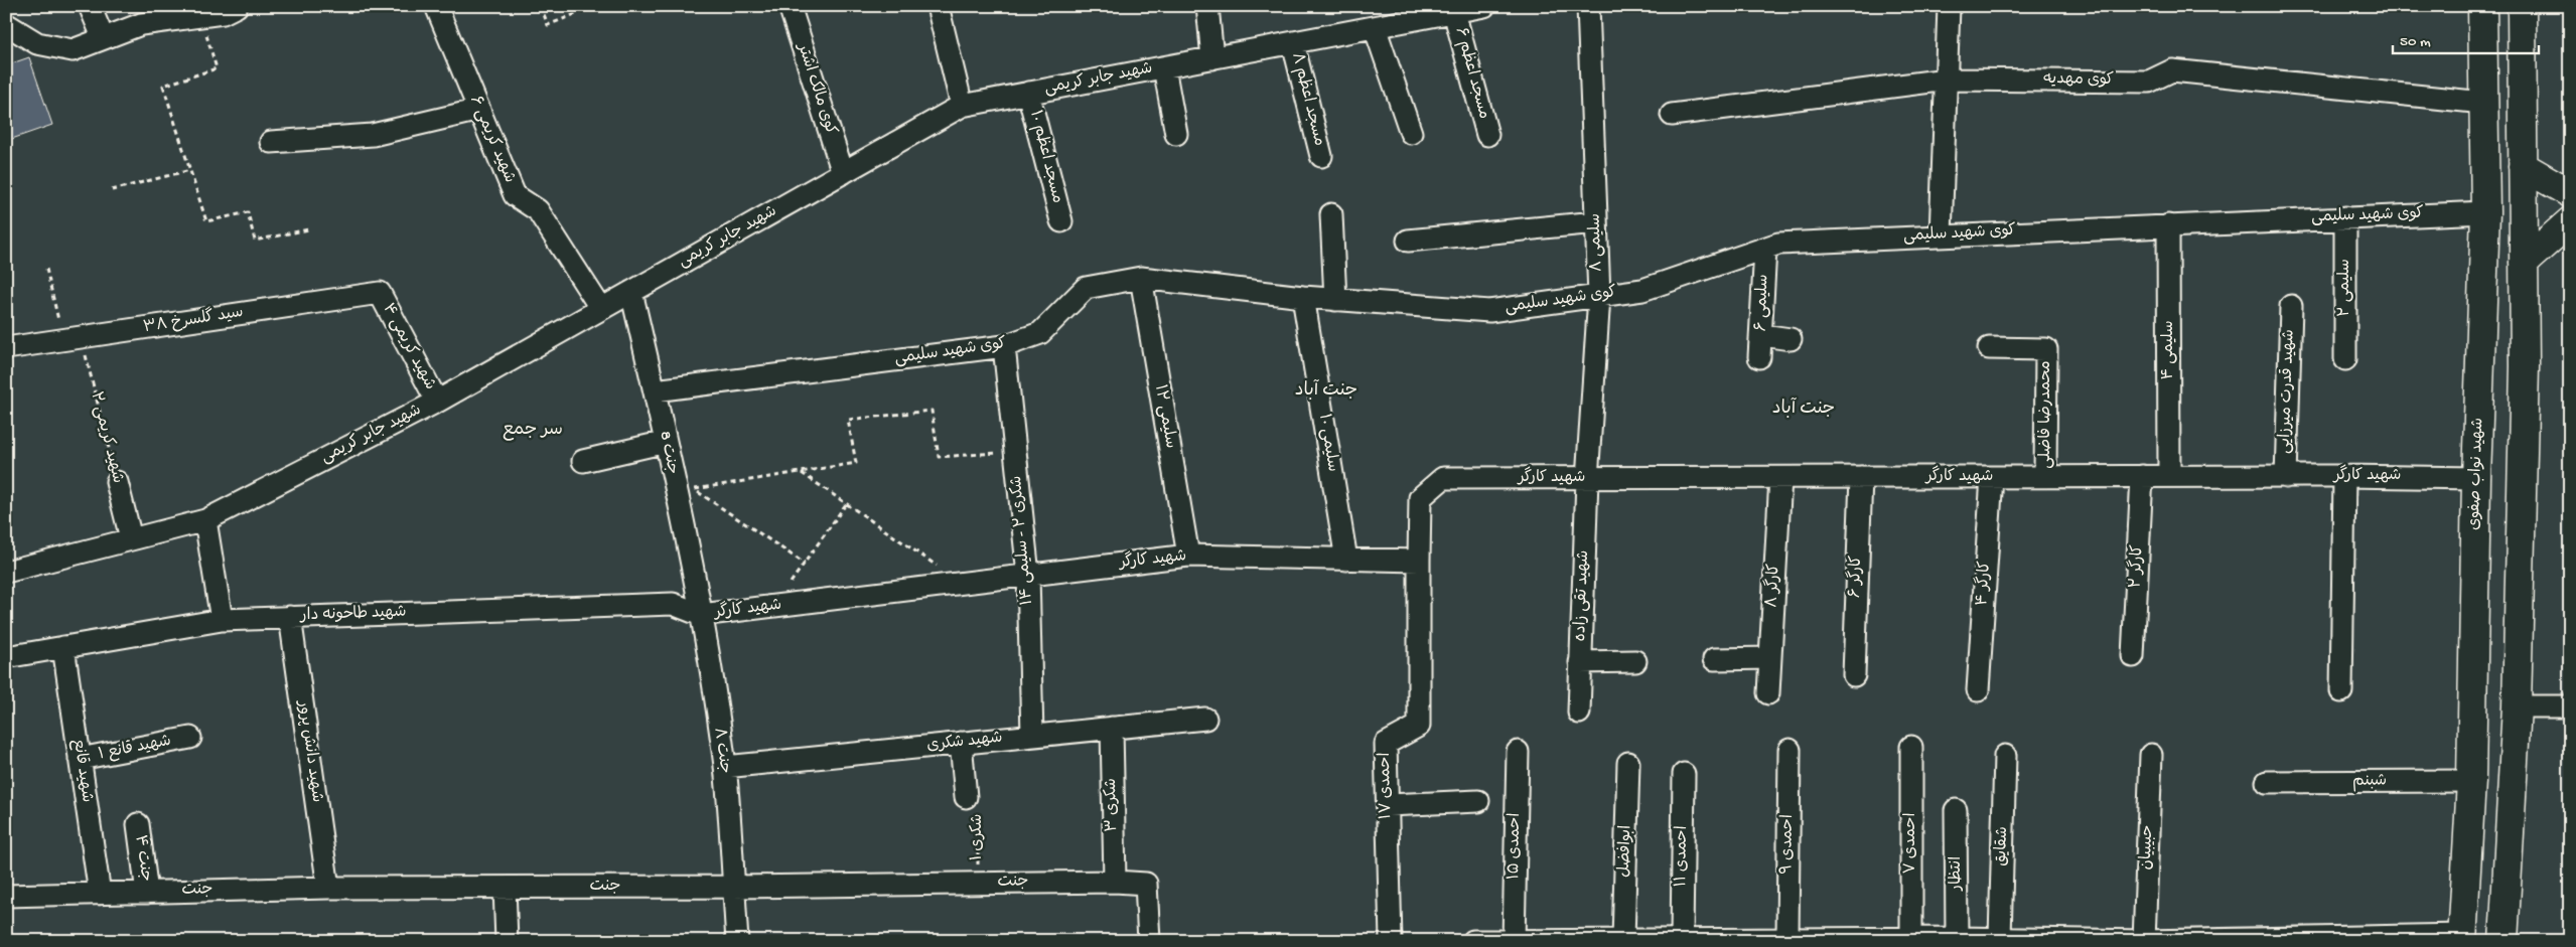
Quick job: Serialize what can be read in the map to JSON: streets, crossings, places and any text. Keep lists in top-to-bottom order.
{
  "streets": {
    "main road": ["شهید نواب صفوی"],
    "street": [
      "مسجد اعظم ۶",
      "شهید جابر کریمی",
      "کوی مهدیه",
      "کوی مالک اشتر",
      "مسجد اعظم ۸",
      "شهید کریمی ۶",
      "مسجد اعظم ۱۰",
      "کوی شهید سلیمی",
      "سلیمی ۸",
      "سلیمی ۲",
      "سلیمی ۶",
      "سید گلسرخ ۳۸",
      "شهید کریمی ۴",
      "سلیمی ۴",
      "شهید قدرت میرزایی",
      "محمدرضا فاضلی",
      "سلیمی ۱۲",
      "شهید کریمی ۲",
      "سلیمی ۱۰",
      "جنت 8",
      "شهید کارگر",
      "شکری ۲ - سلیمی ۱۴",
      "کارگر ۲",
      "کارگر ۶",
      "کارگر ۴",
      "کارگر ۸",
      "شهید تقی زاده",
      "شهيد طاحونه دار",
      "شهید شکری",
      "شهید قانع ۱",
      "جنت ۸",
      "شهید دانش پرور",
      "شهید قانع",
      "شبنم",
      "احمدی ۱۷",
      "شکری ۳",
      "شکری ۱",
      "احمدی ۷",
      "احمدی ۹",
      "احمدی ۱۵",
      "شقایق",
      "حبیبیان",
      "ابوافضل",
      "احمدی ۱۱",
      "جنت ۴",
      "انتظار",
      "جنت"
    ]
  },
  "crossings": [
    ["مسجد اعظم ۶", "شهید جابر کریمی"],
    ["شهید جابر کریمی", "کوی مالک اشتر"],
    ["شهید جابر کریمی", "مسجد اعظم ۸"],
    ["شهید جابر کریمی", "شهید کریمی ۶"],
    ["شهید جابر کریمی", "مسجد اعظم ۱۰"],
    ["شهید جابر کریمی", "شهید کریمی ۴"],
    ["شهید جابر کریمی", "شهید کریمی ۲"],
    ["شهید جابر کریمی", "جنت 8"],
    ["کوی مهدیه", "شهید نواب صفوی"],
    ["کوی شهید سلیمی", "سلیمی ۸"],
    ["کوی شهید سلیمی", "سلیمی ۲"],
    ["کوی شهید سلیمی", "سلیمی ۶"],
    ["کوی شهید سلیمی", "سلیمی ۴"],
    ["کوی شهید سلیمی", "سلیمی ۱۲"],
    ["کوی شهید سلیمی", "سلیمی ۱۰"],
    ["کوی شهید سلیمی", "جنت 8"],
    ["کوی شهید سلیمی", "شهید نواب صفوی"],
    ["کوی شهید سلیمی", "شکری ۲ - سلیمی ۱۴"],
    ["سلیمی ۸", "شهید کارگر"],
    ["سلیمی ۸", "شهید تقی زاده"],
    ["سید گلسرخ ۳۸", "شهید کریمی ۴"],
    ["سید گلسرخ ۳۸", "شهید کریمی ۲"],
    ["سلیمی ۴", "شهید کارگر"],
    ["شهید قدرت میرزایی", "شهید کارگر"],
    ["محمدرضا فاضلی", "شهید کارگر"],
    ["سلیمی ۱۲", "شهید کارگر"],
    ["سلیمی ۱۰", "شهید کارگر"],
    ["جنت 8", "شهید کارگر"],
    ["جنت 8", "شهيد طاحونه دار"],
    ["جنت 8", "جنت ۸"],
    ["شهید نواب صفوی", "شهید کارگر"],
    ["شهید نواب صفوی", "شبنم"],
    ["شهید کارگر", "شکری ۲ - سلیمی ۱۴"],
    ["شهید کارگر", "کارگر ۲"],
    ["شهید کارگر", "کارگر ۶"],
    ["شهید کارگر", "کارگر ۴"],
    ["شهید کارگر", "کارگر ۸"],
    ["شهید کارگر", "شهید تقی زاده"],
    ["شهید کارگر", "شهيد طاحونه دار"],
    ["شهید کارگر", "جنت ۸"],
    ["شهید کارگر", "احمدی ۱۷"],
    ["شکری ۲ - سلیمی ۱۴", "شهید شکری"],
    ["شهيد طاحونه دار", "جنت ۸"],
    ["شهيد طاحونه دار", "شهید دانش پرور"],
    ["شهيد طاحونه دار", "شهید قانع"],
    ["شهید شکری", "جنت ۸"],
    ["شهید شکری", "شکری ۳"],
    ["شهید شکری", "شکری ۱"],
    ["شهید قانع ۱", "شهید قانع"],
    ["جنت ۸", "جنت"],
    ["شهید دانش پرور", "جنت"],
    ["شهید قانع", "جنت"],
    ["شکری ۳", "جنت"],
    ["شکری ۱", "جنت"],
    ["جنت ۴", "جنت"]
  ],
  "districts": ["جنت آباد", "جنت آباد", "سر جمع"],
  "scale_bar": "50 m"
}
